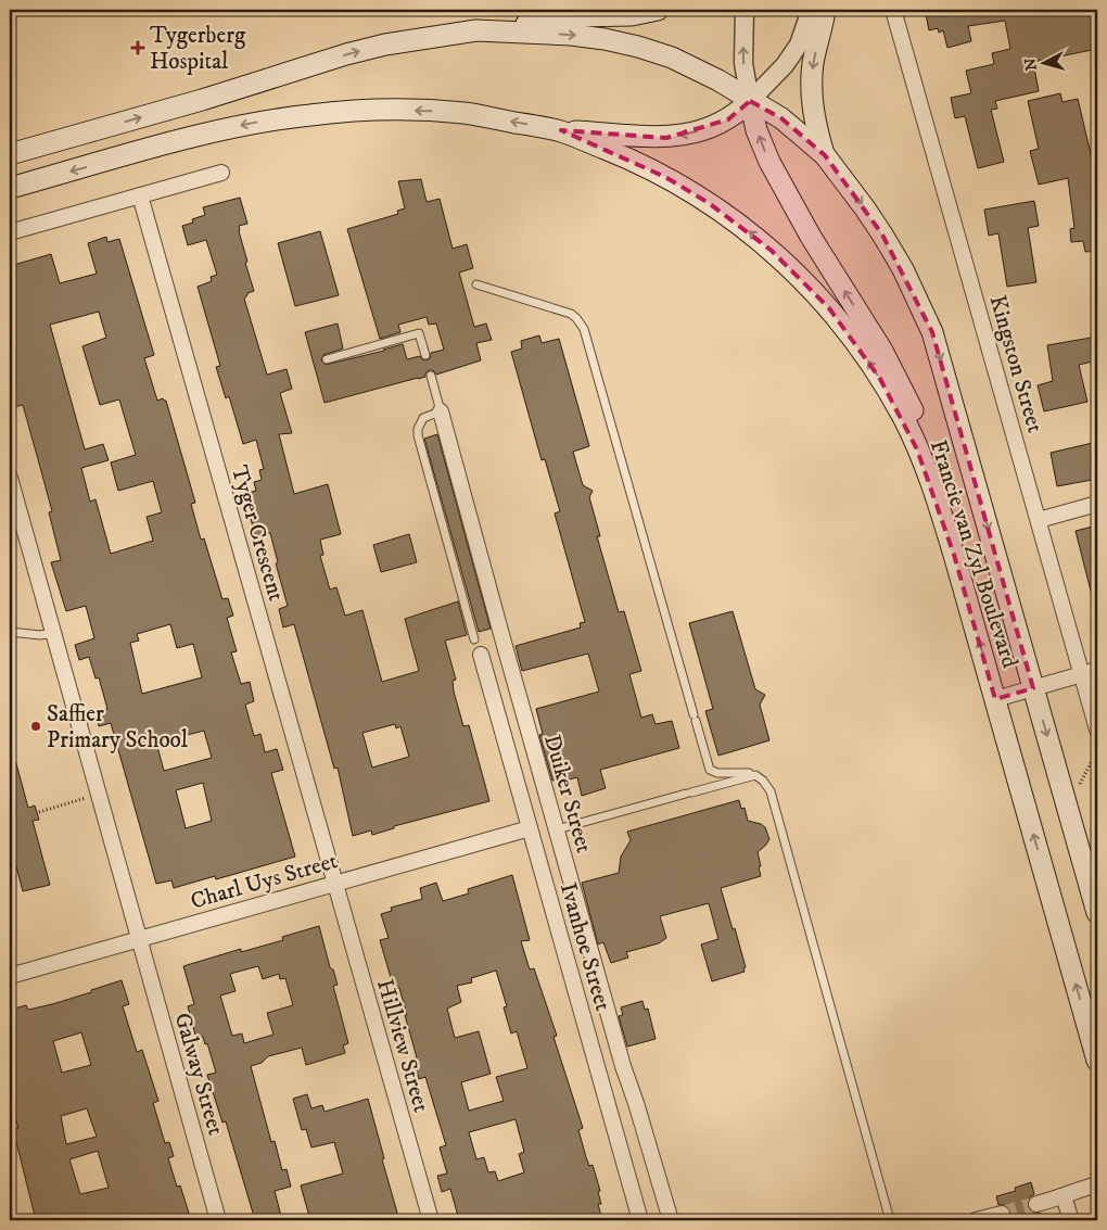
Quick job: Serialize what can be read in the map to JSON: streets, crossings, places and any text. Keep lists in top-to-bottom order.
{
  "streets": {
    "main road": ["Francie van Zyl Boulevard"],
    "street": [
      "Kingston Street",
      "Tyger Crescent",
      "Duiker Street",
      "Charl Uys Street",
      "Ivanhoe Street",
      "Hillview Street",
      "Galway Street"
    ]
  },
  "crossings": [
    ["Tyger Crescent", "Charl Uys Street"],
    ["Tyger Crescent", "Hillview Street"],
    ["Charl Uys Street", "Ivanhoe Street"],
    ["Charl Uys Street", "Hillview Street"],
    ["Charl Uys Street", "Galway Street"]
  ],
  "places": {
    "health": ["Tygerberg Hospital"],
    "other": ["Saffier Primary School"]
  },
  "north": "left"
}
